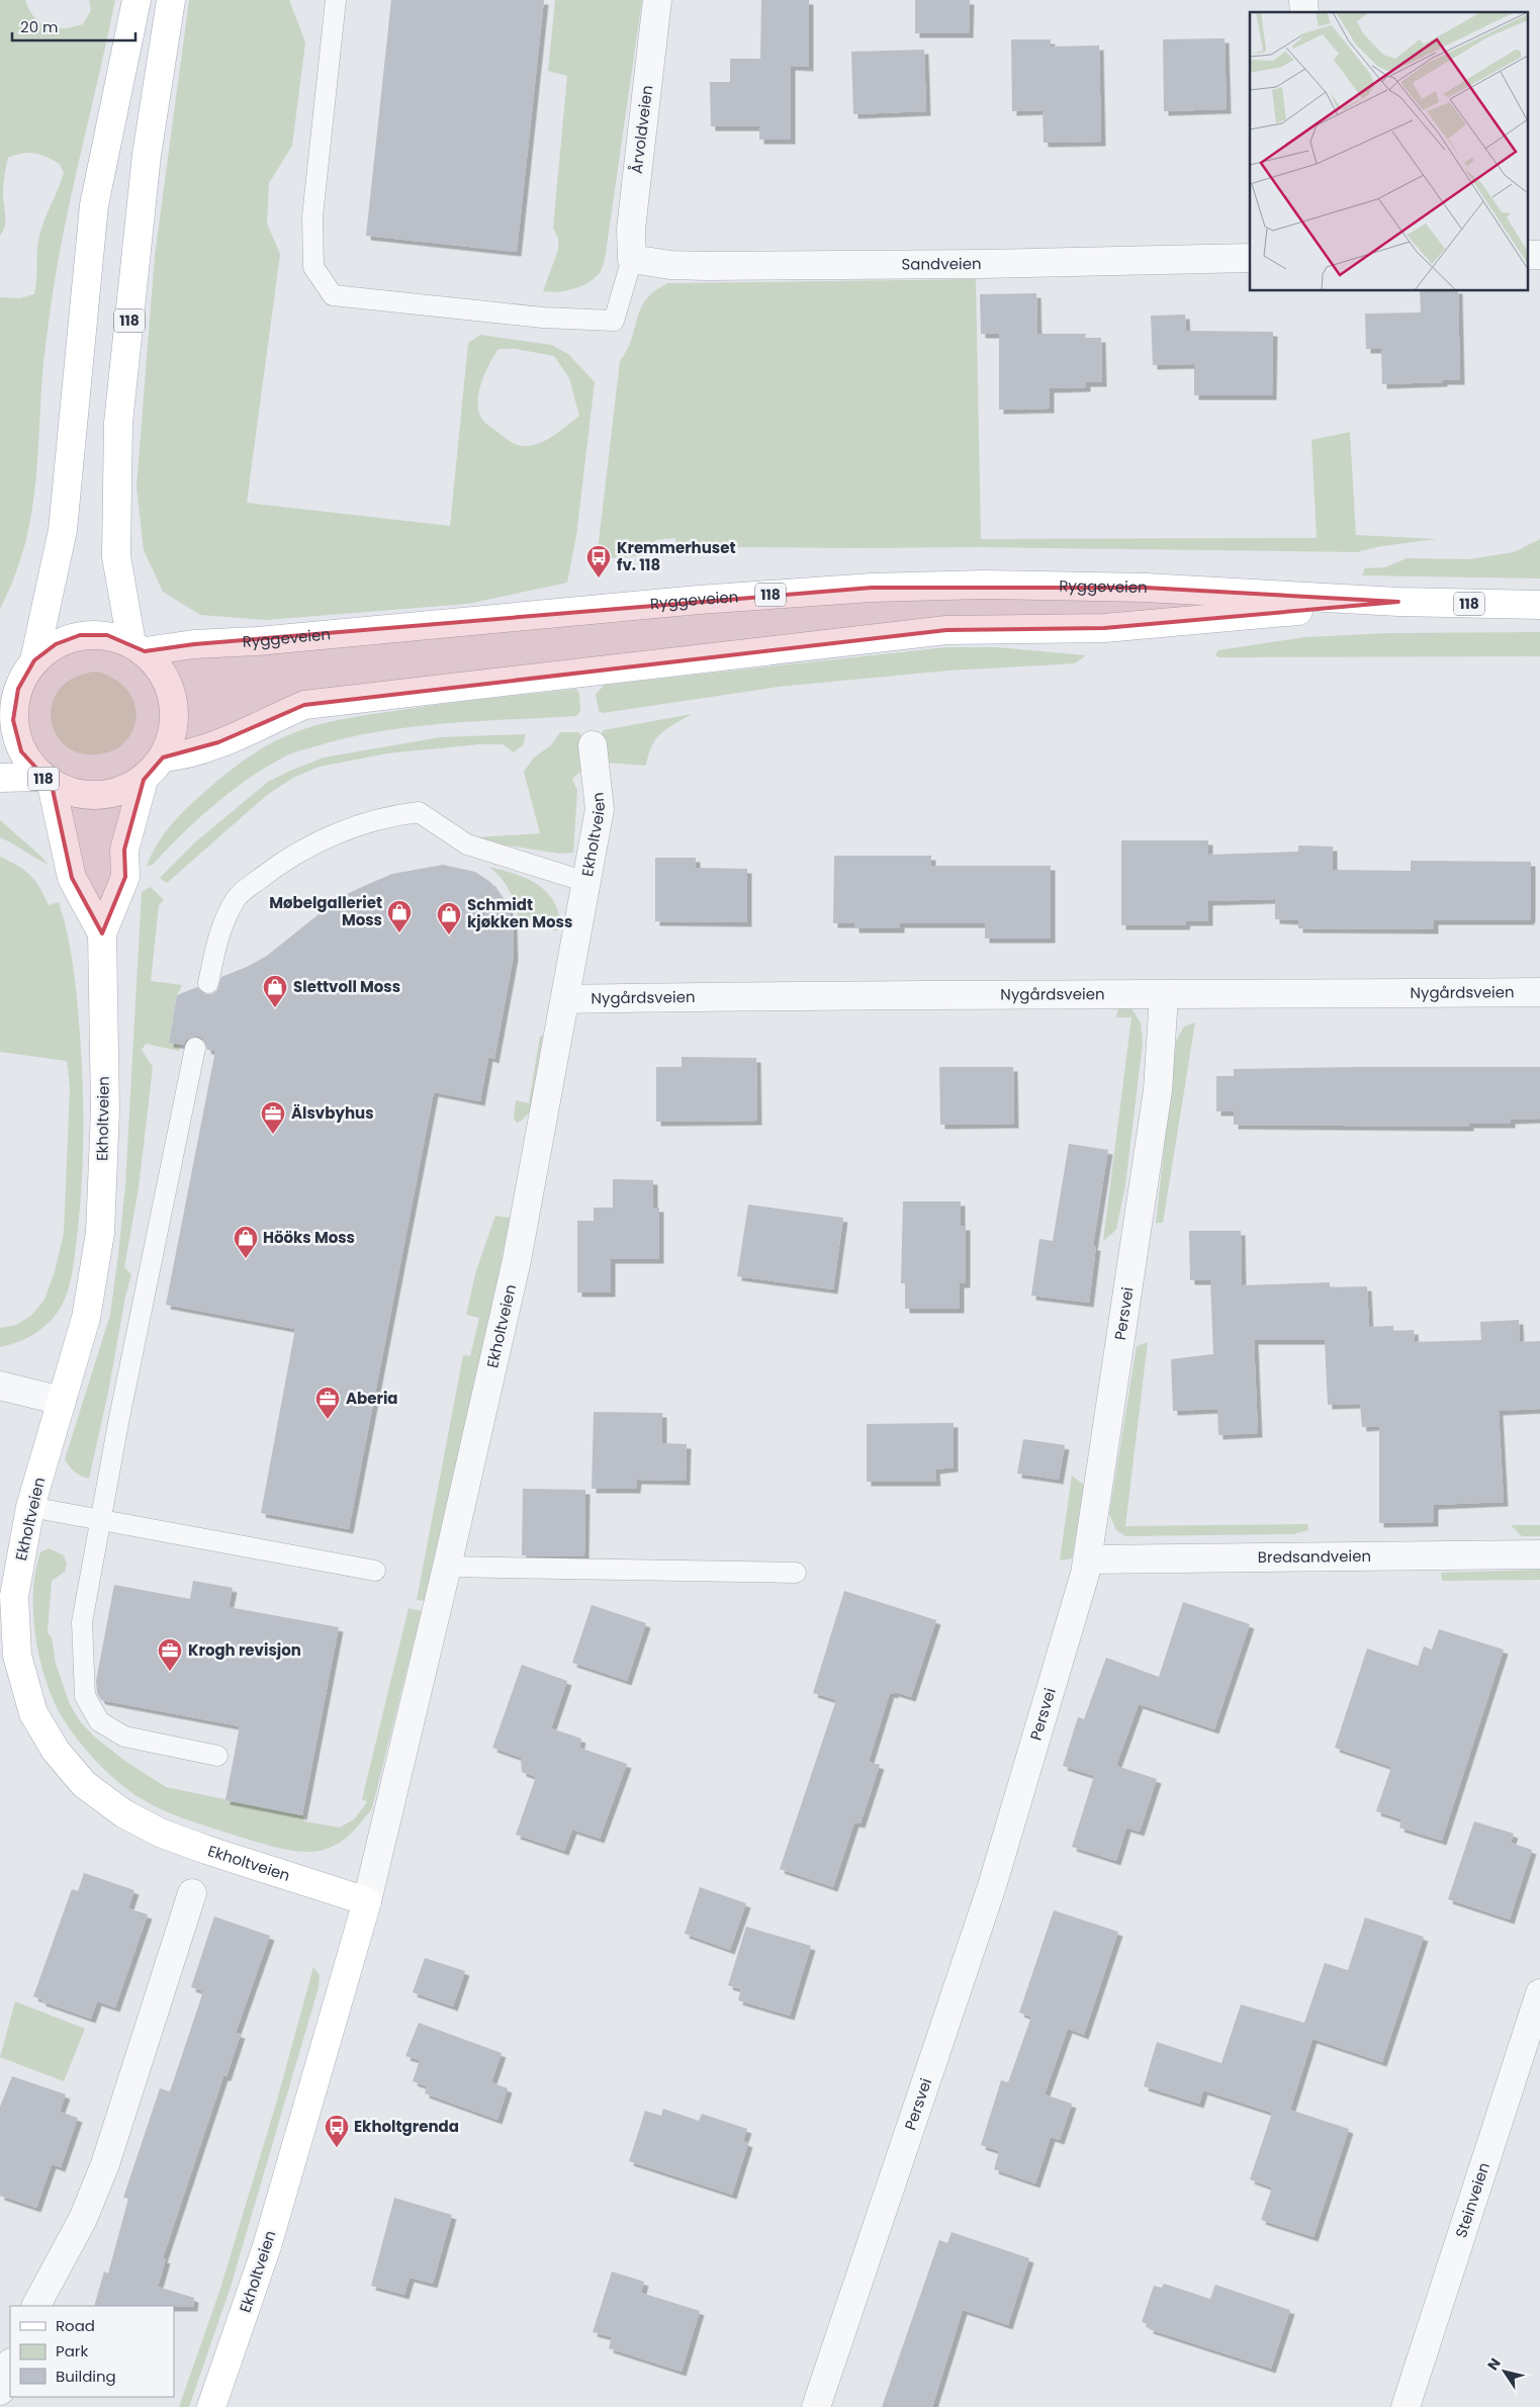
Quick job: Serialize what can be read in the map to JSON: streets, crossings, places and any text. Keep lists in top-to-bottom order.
{
  "streets": {
    "main road": ["118", "Ryggeveien", "Ekholtveien"],
    "street": [
      "Årvoldveien",
      "Sandveien",
      "Nygårdsveien",
      "Persvei",
      "Bredsandveien",
      "Steinveien"
    ]
  },
  "crossings": [
    ["Årvoldveien", "Sandveien"],
    ["118", "Ryggeveien"],
    ["118", "Ekholtveien"],
    ["Ryggeveien", "Ekholtveien"],
    ["Ekholtveien", "Nygårdsveien"],
    ["Nygårdsveien", "Persvei"],
    ["Persvei", "Bredsandveien"]
  ],
  "places": {
    "bus stop": ["Kremmerhuset fv. 118", "Ekholtgrenda"],
    "shop": [
      "Møbelgalleriet Moss",
      "Schmidt kjøkken Moss",
      "Slettvoll Moss",
      "Hööks Moss"
    ],
    "office": ["Älsvbyhus", "Aberia", "Krogh revisjon"]
  },
  "legend": ["Road", "Park", "Building"],
  "scale_bar": "20 m",
  "north": "top left"
}
